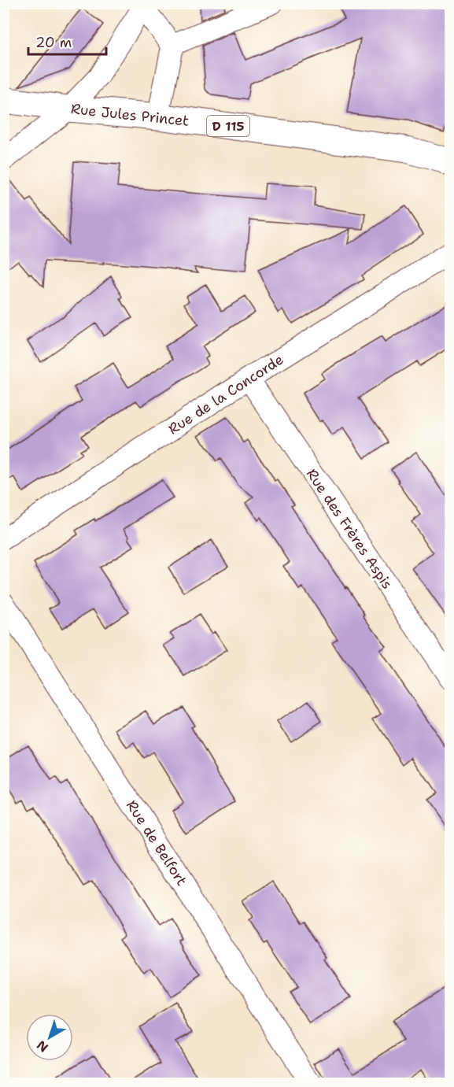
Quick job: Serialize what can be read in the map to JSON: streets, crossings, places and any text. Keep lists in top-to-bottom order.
{
  "streets": {
    "main road": ["Rue Jules Princet", "D 115"],
    "street": ["Rue de la Concorde", "Rue des Frères Aspis", "Rue de Belfort"]
  },
  "crossings": [
    ["Rue de la Concorde", "Rue des Frères Aspis"]
  ],
  "scale_bar": "20 m",
  "north": "bottom left"
}
